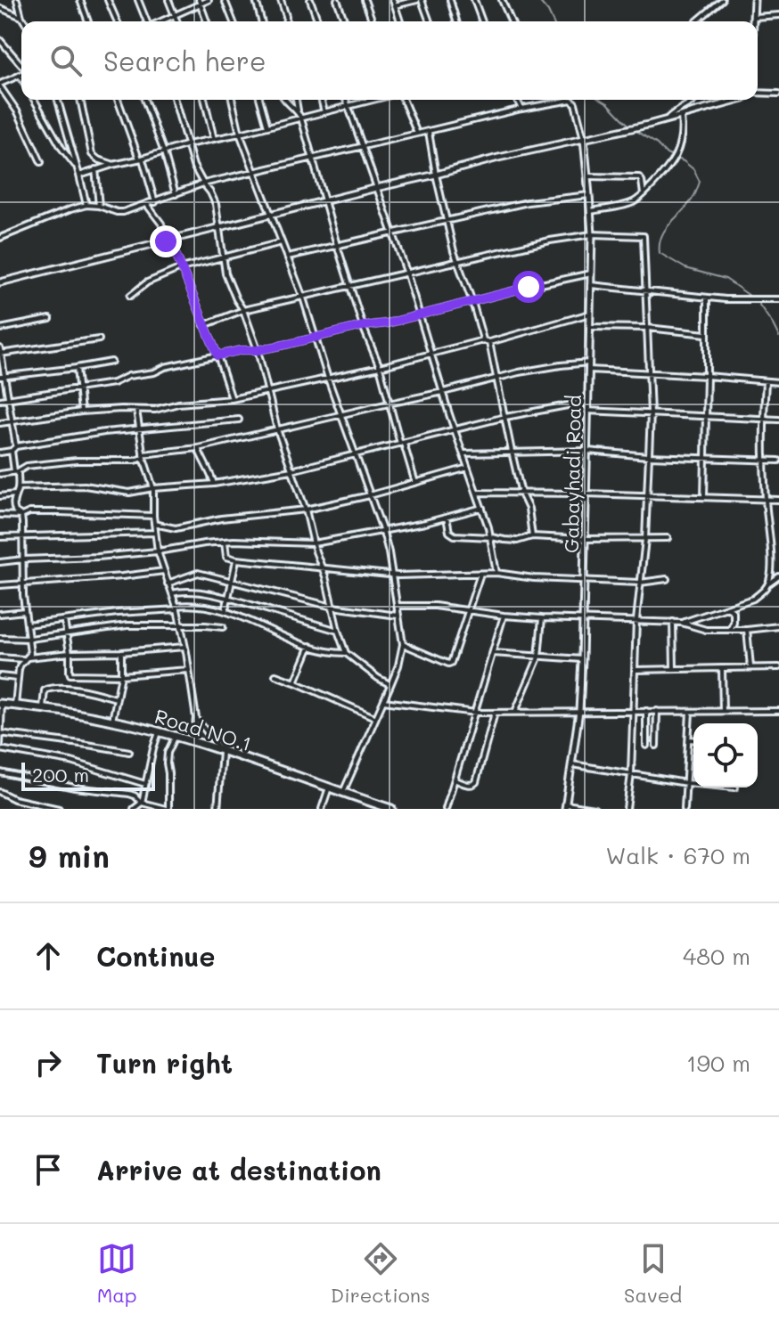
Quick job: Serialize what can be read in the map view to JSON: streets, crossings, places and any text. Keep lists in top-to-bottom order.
{
  "streets": {
    "highway": ["Road NO.1"],
    "street": ["Gabayhadi Road"]
  },
  "scale_bar": "200 m",
  "page": {
    "search": "Search here",
    "scale": "200 m",
    "heading": ["9 min", "Walk · 670 m"],
    "list": [
      ["Continue", "480 m"],
      ["Turn right", "190 m"],
      "Arrive at destination"
    ],
    "nav": ["Map", "Directions", "Saved"]
  }
}
